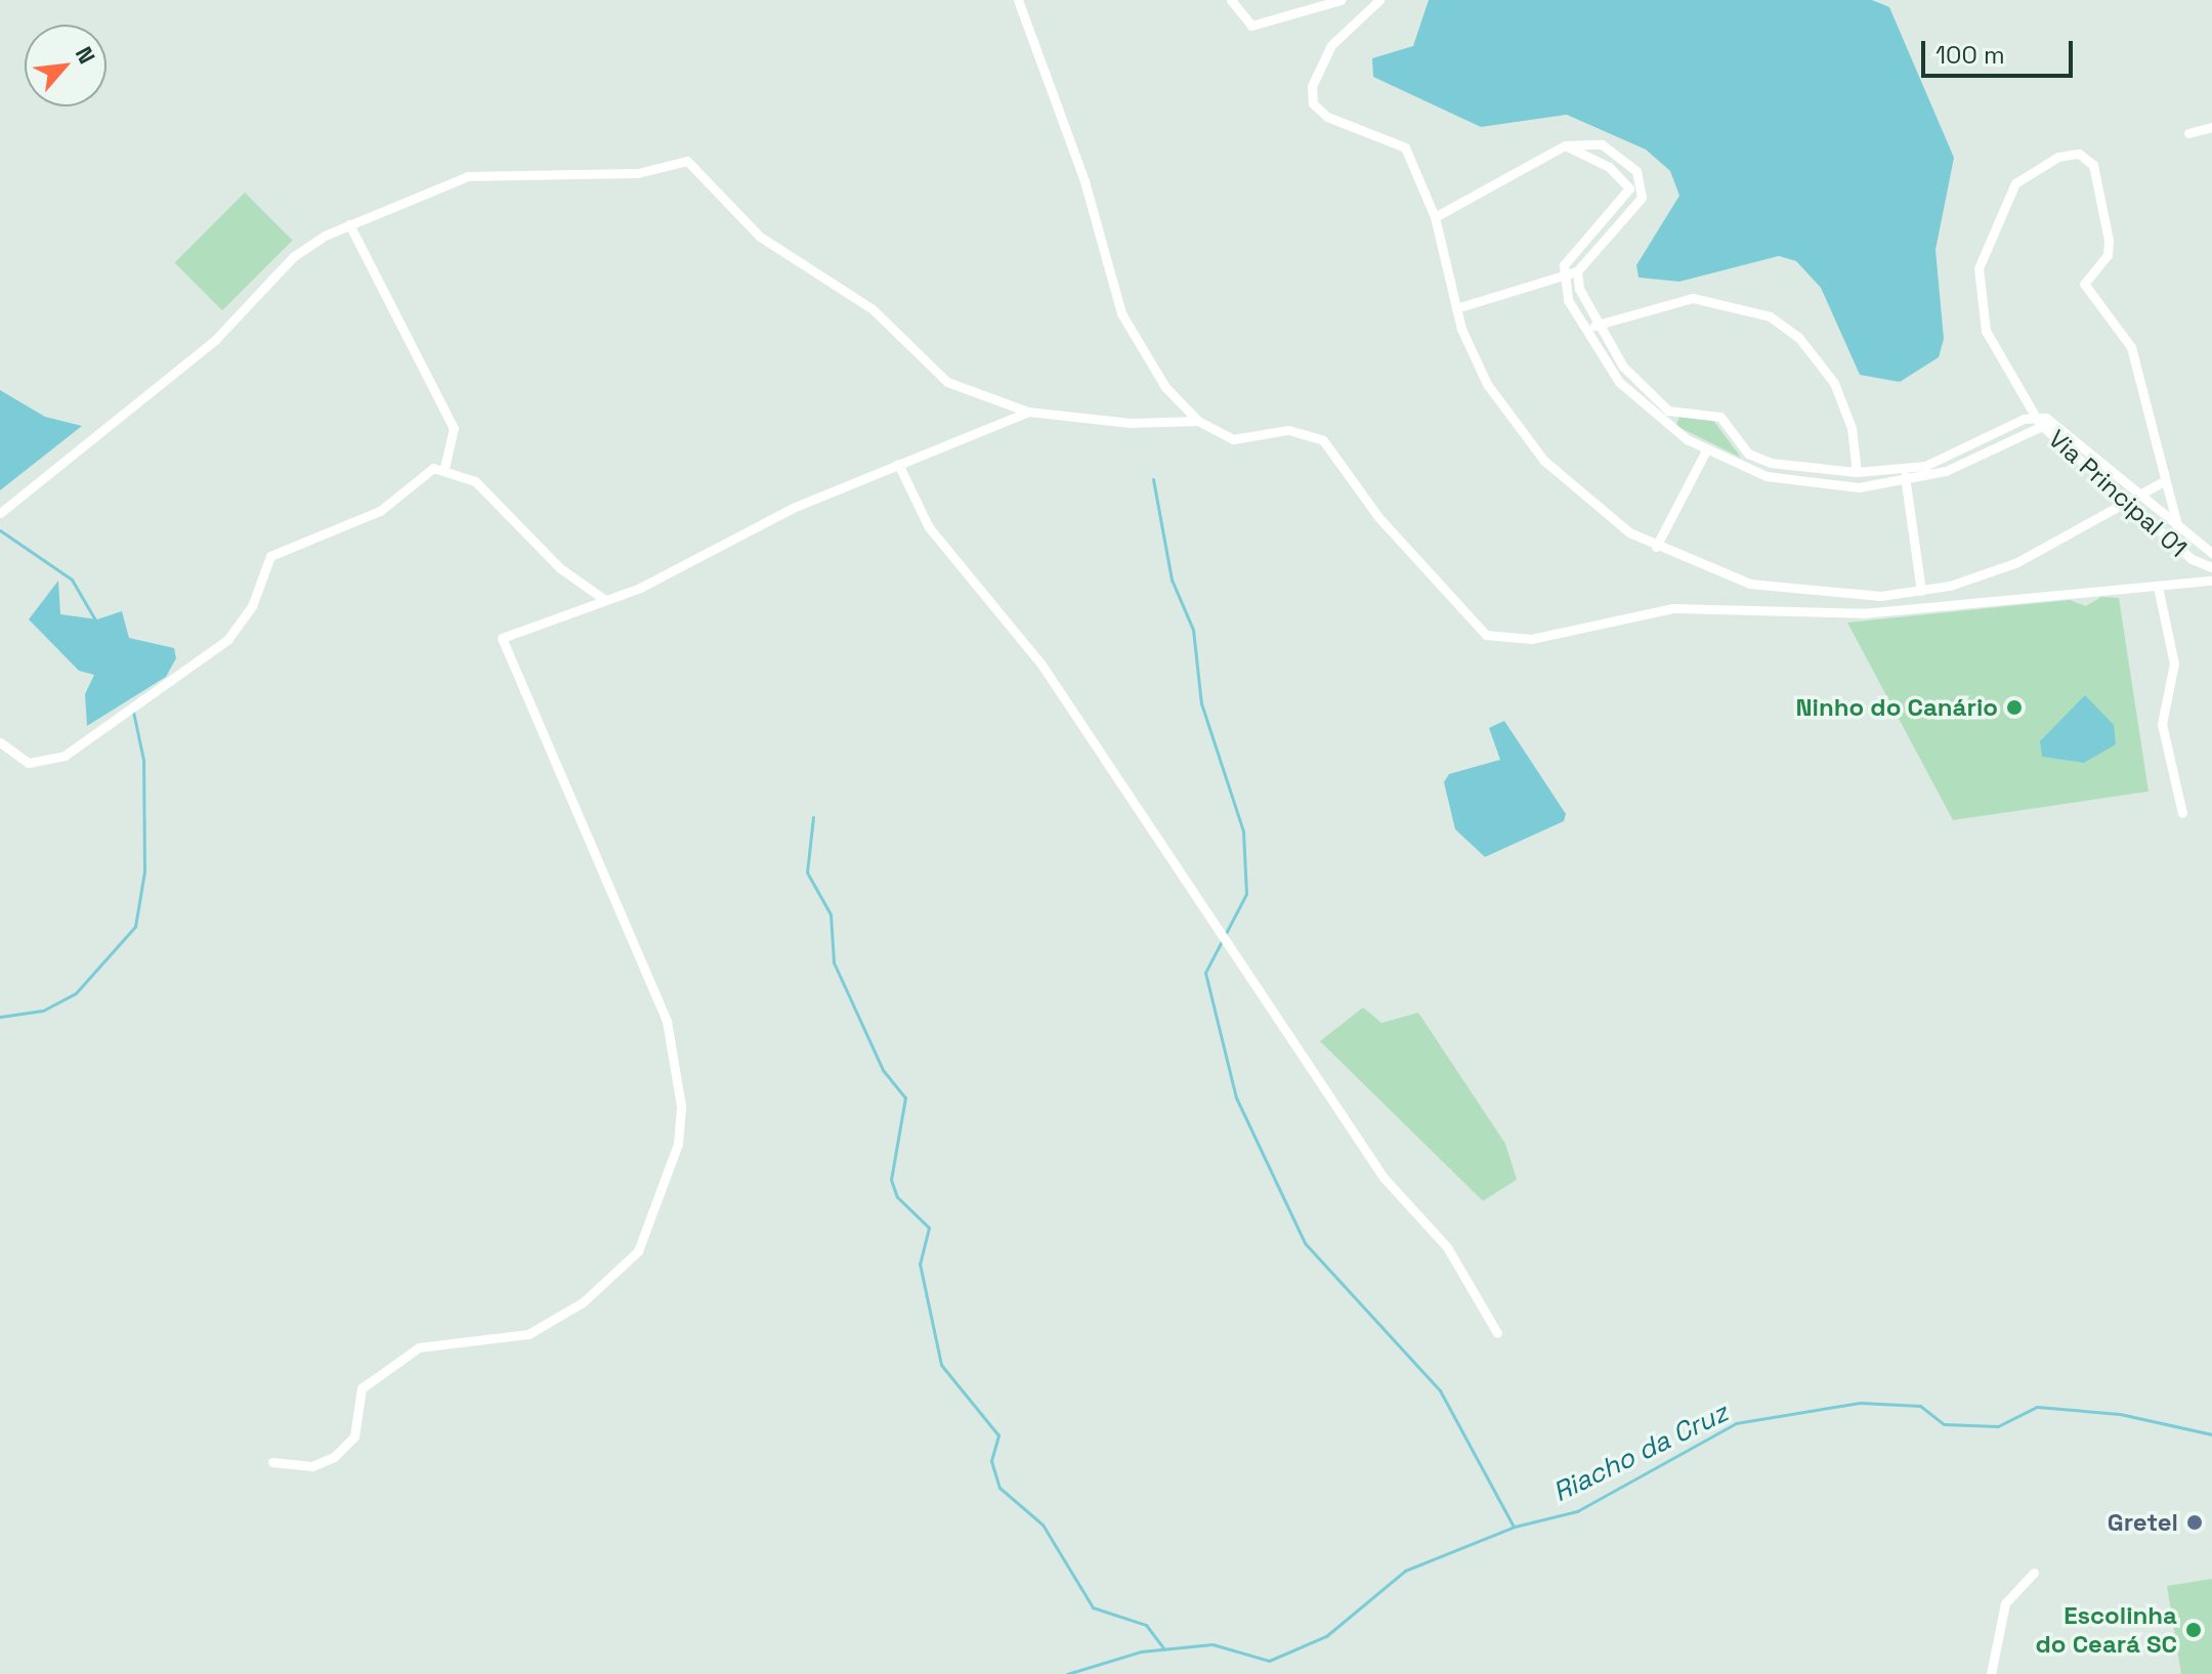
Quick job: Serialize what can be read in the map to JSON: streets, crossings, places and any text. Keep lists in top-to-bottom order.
{
  "streets": {
    "street": ["Via Principal 01"]
  },
  "water": ["Riacho da Cruz"],
  "places": ["Ninho do Canário", "Gretel", "Escolinha do Ceará SC"],
  "scale_bar": "100 m",
  "north": "top right"
}
